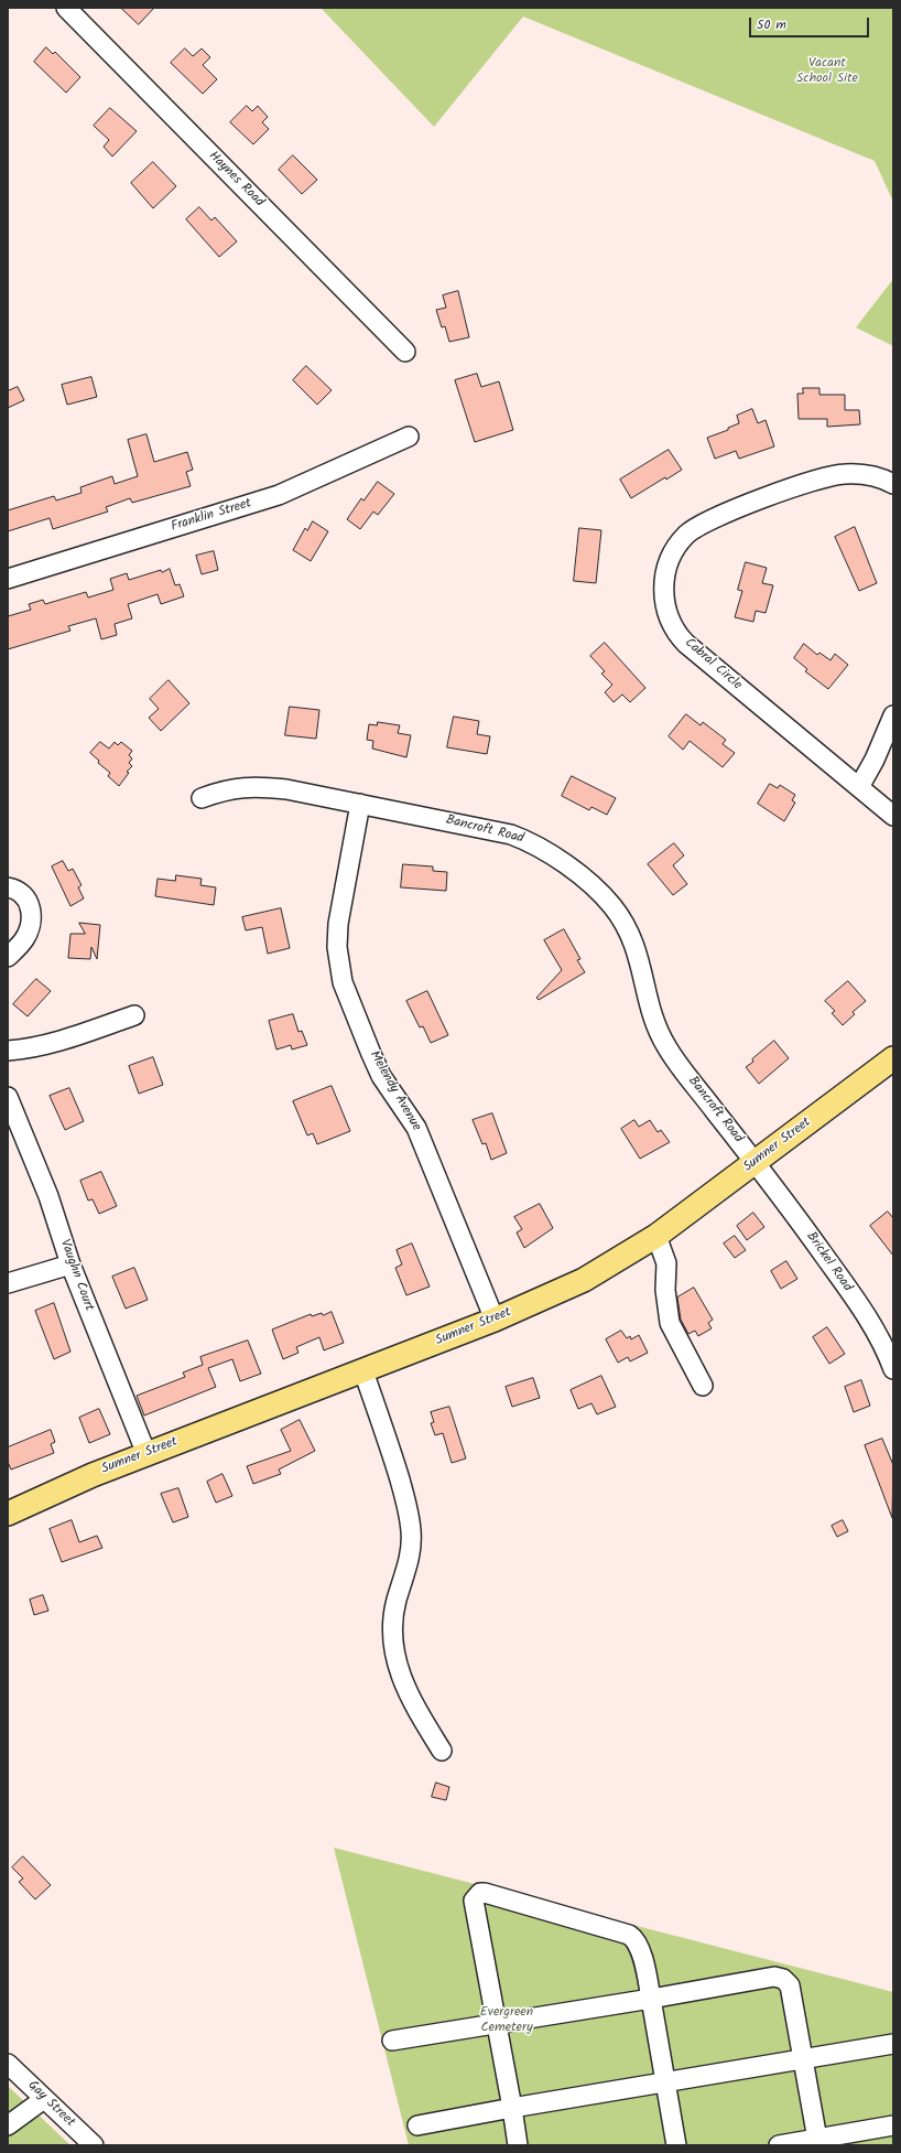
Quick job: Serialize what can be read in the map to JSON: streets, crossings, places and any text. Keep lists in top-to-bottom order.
{
  "streets": {
    "main road": ["Sumner Street"],
    "street": [
      "Haynes Road",
      "Franklin Street",
      "Cabral Circle",
      "Bancroft Road",
      "Melendy Avenue",
      "Brickel Road",
      "Vaughn Court",
      "Gay Street"
    ]
  },
  "crossings": [
    ["Bancroft Road", "Melendy Avenue"],
    ["Bancroft Road", "Sumner Street"],
    ["Bancroft Road", "Brickel Road"],
    ["Melendy Avenue", "Sumner Street"],
    ["Sumner Street", "Brickel Road"],
    ["Sumner Street", "Vaughn Court"]
  ],
  "parks": ["Vacant School Site", "Evergreen Cemetery"],
  "scale_bar": "50 m"
}
